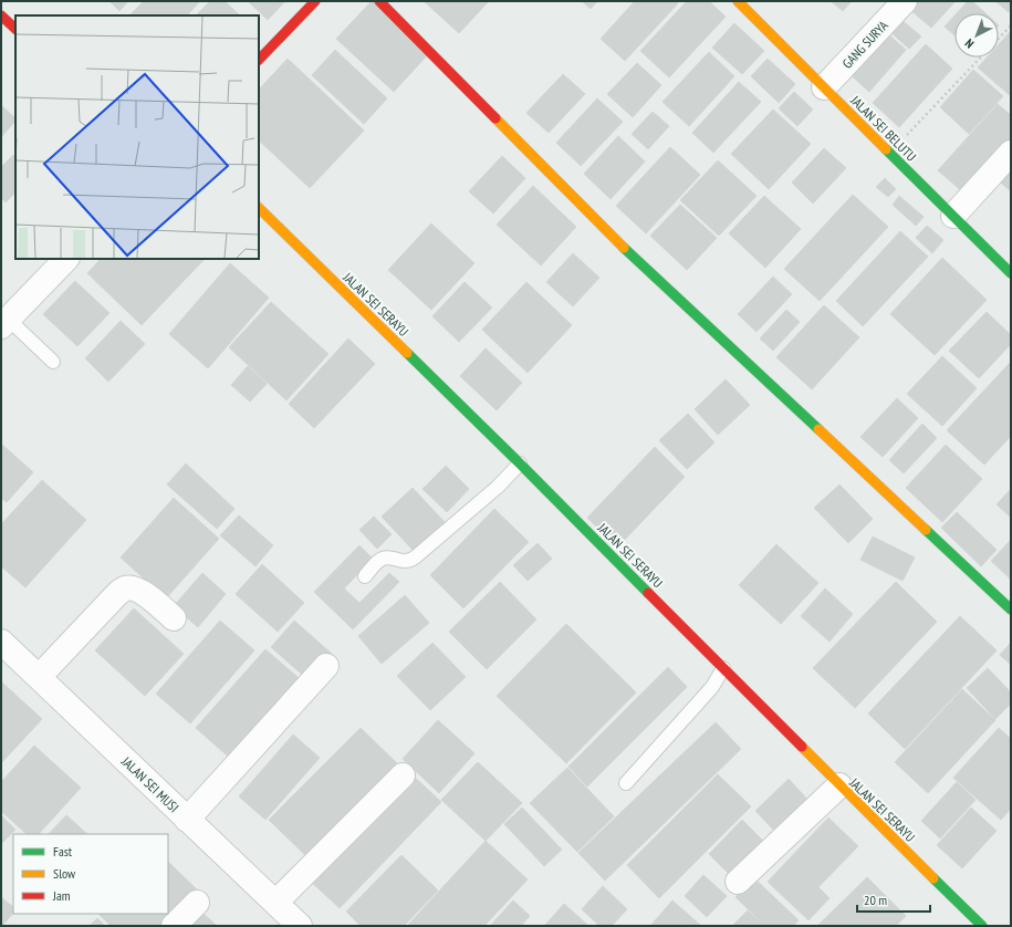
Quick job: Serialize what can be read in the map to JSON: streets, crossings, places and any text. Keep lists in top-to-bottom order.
{
  "streets": {
    "street": [
      "GANG SURYA",
      "JALAN SEI BELUTU",
      "JALAN SEI SERAYU",
      "JALAN SEI MUSI"
    ]
  },
  "crossings": [
    ["GANG SURYA", "JALAN SEI BELUTU"]
  ],
  "legend": ["Fast", "Slow", "Jam"],
  "scale_bar": "20 m",
  "north": "bottom left"
}
